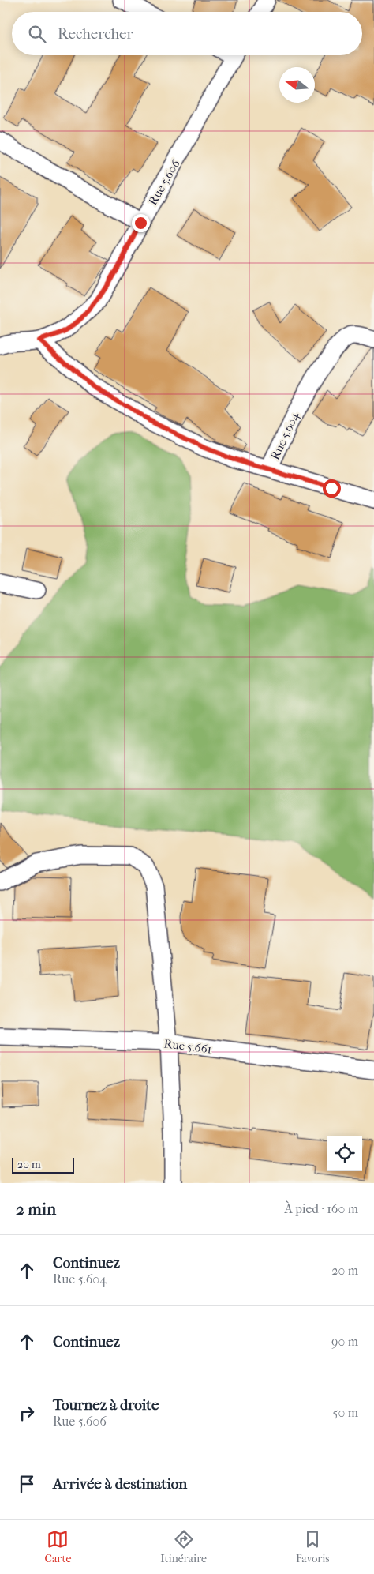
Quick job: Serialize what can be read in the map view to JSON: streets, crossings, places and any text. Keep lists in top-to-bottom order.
{
  "streets": {
    "street": ["Rue 5.606", "Rue 5.604", "Rue 5.661"]
  },
  "scale_bar": "20 m",
  "north": "left",
  "page": {
    "search": "Rechercher",
    "scale": "20 m",
    "heading": ["2 min", "À pied · 160 m"],
    "list": [
      ["Continuez", "Rue 5.604", "20 m"],
      ["Continuez", "90 m"],
      ["Tournez à droite", "Rue 5.606", "50 m"],
      "Arrivée à destination"
    ],
    "nav": ["Carte", "Itinéraire", "Favoris"]
  }
}
